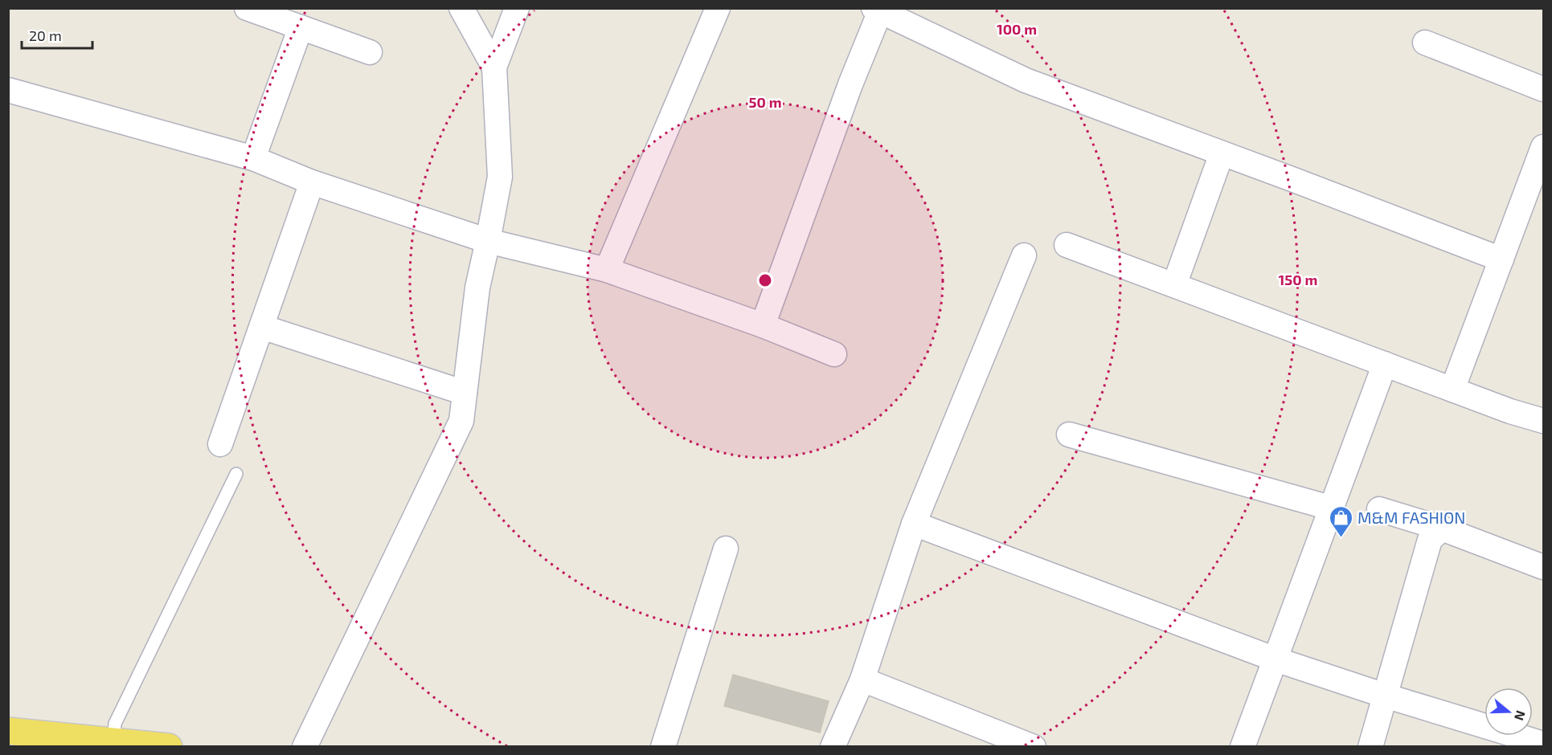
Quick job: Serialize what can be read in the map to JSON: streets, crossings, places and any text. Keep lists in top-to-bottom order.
{
  "places": {
    "shop": ["M&M FASHION"]
  },
  "scale_bar": "20 m",
  "north": "right",
  "rings": ["100 m", "50 m", "150 m"]
}
